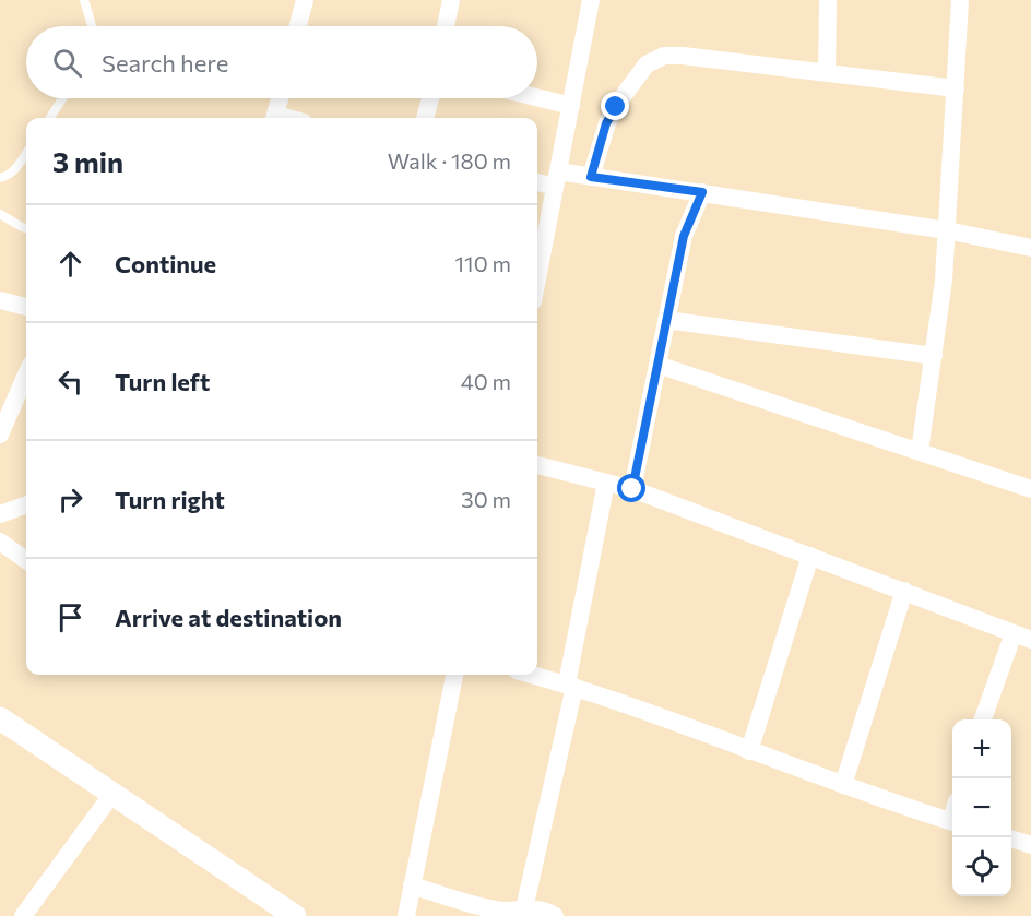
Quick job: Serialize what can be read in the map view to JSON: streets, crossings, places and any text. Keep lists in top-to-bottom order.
{
  "page": {
    "search": "Search here",
    "heading": ["3 min", "Walk · 180 m"],
    "list": [
      ["Continue", "110 m"],
      ["Turn left", "40 m"],
      ["Turn right", "30 m"],
      "Arrive at destination"
    ],
    "map_buttons": ["+", "−"]
  }
}
